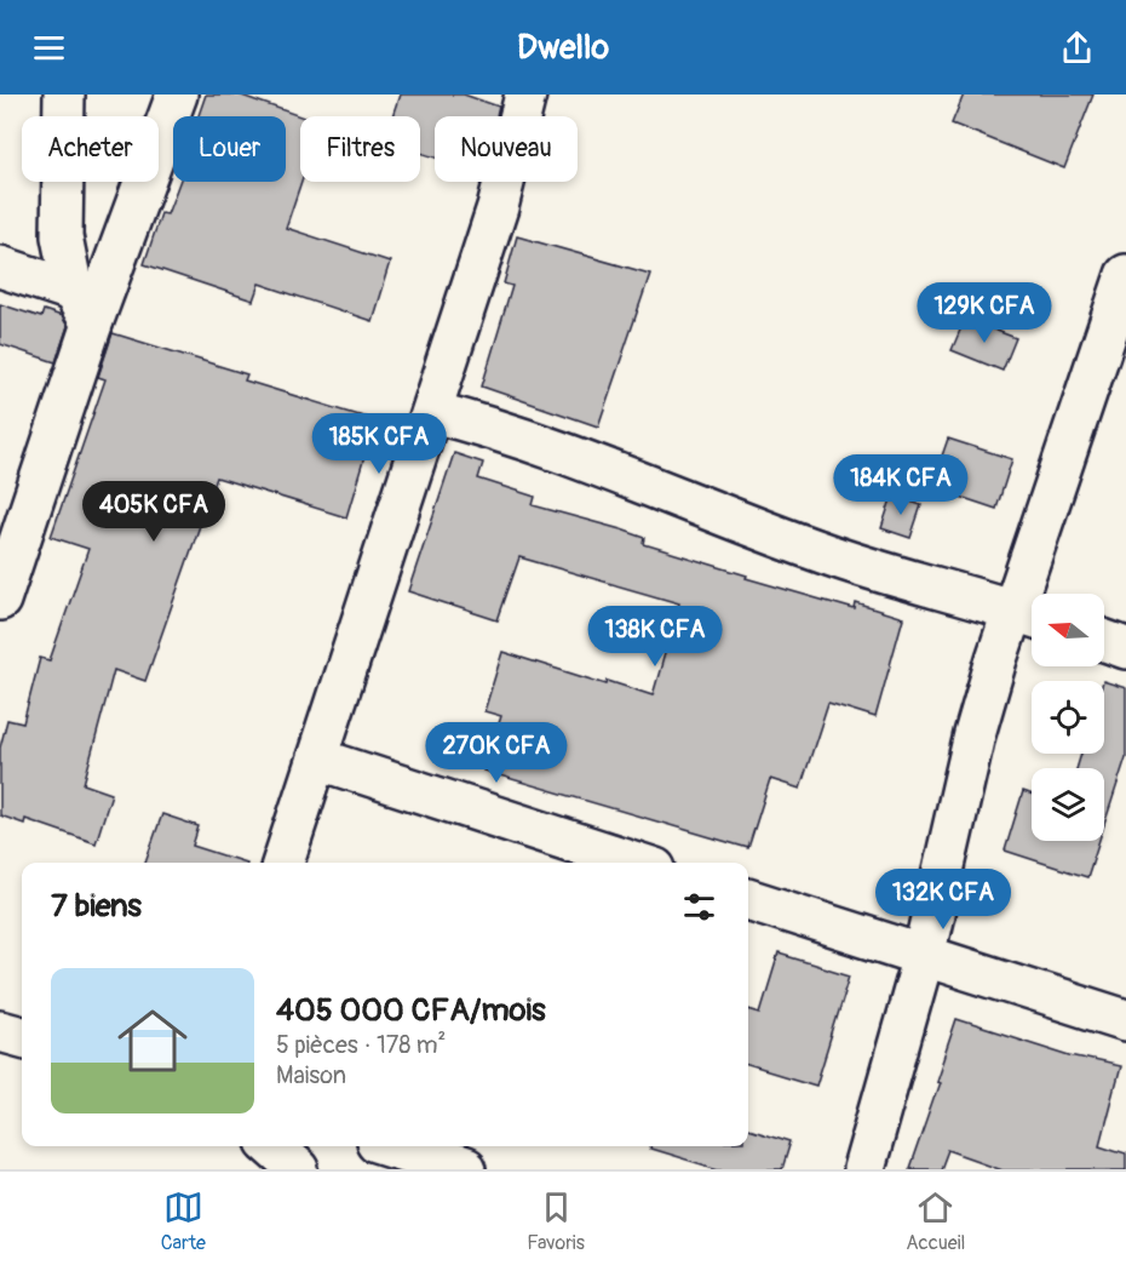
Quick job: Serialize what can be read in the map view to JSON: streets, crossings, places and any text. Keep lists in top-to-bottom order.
{
  "north": "left",
  "page": {
    "header": "Dwello",
    "chip": [
      "Acheter",
      "Louer",
      "Filtres",
      "Nouveau"
    ],
    "price": [
      "129K CFA",
      "185K CFA",
      "184K CFA",
      "405K CFA",
      "138K CFA",
      "270K CFA",
      "132K CFA"
    ],
    "heading": "7 biens",
    "list": [
      {
        "name": "405 000 CFA/mois",
        "note": "5 pièces · 178 m² · Maison"
      }
    ],
    "tabs": ["Carte", "Favoris", "Accueil"]
  }
}
